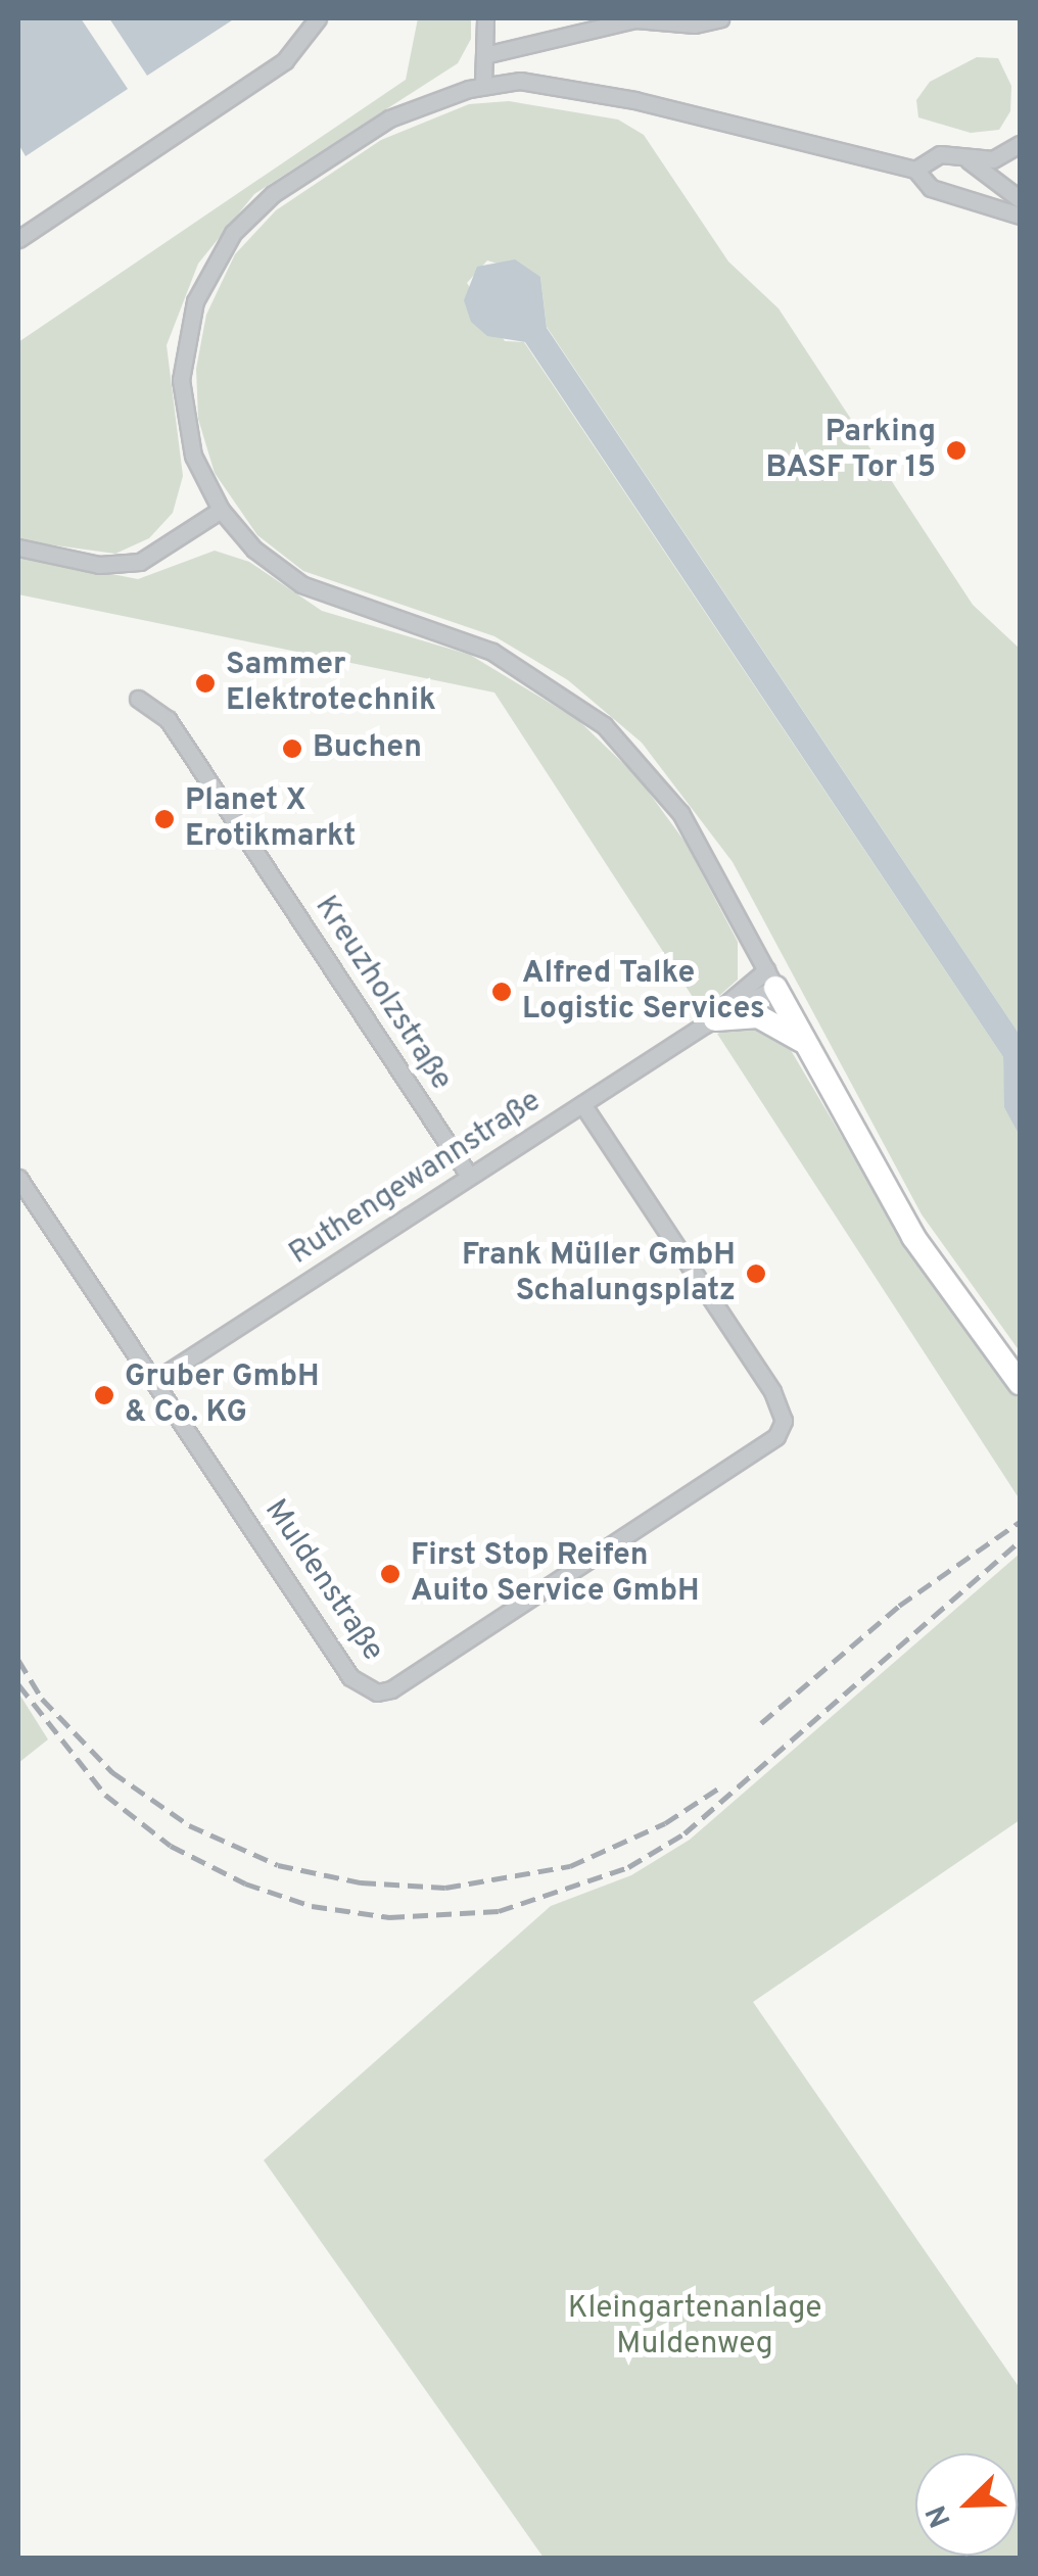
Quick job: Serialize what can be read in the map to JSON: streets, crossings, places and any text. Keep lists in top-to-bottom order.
{
  "streets": {
    "street": ["Kreuzholzstraße", "Ruthengewannstraße", "Muldenstraße"]
  },
  "crossings": [
    ["Kreuzholzstraße", "Ruthengewannstraße"],
    ["Ruthengewannstraße", "Muldenstraße"]
  ],
  "parks": ["Kleingartenanlage Muldenweg"],
  "places": [
    "Parking BASF Tor 15",
    "Sammer Elektrotechnik",
    "Buchen",
    "Planet X Erotikmarkt",
    "Alfred Talke Logistic Services",
    "Frank Müller GmbH Schalungsplatz",
    "Gruber GmbH & Co. KG",
    "First Stop Reifen Auito Service GmbH"
  ],
  "north": "bottom left"
}
